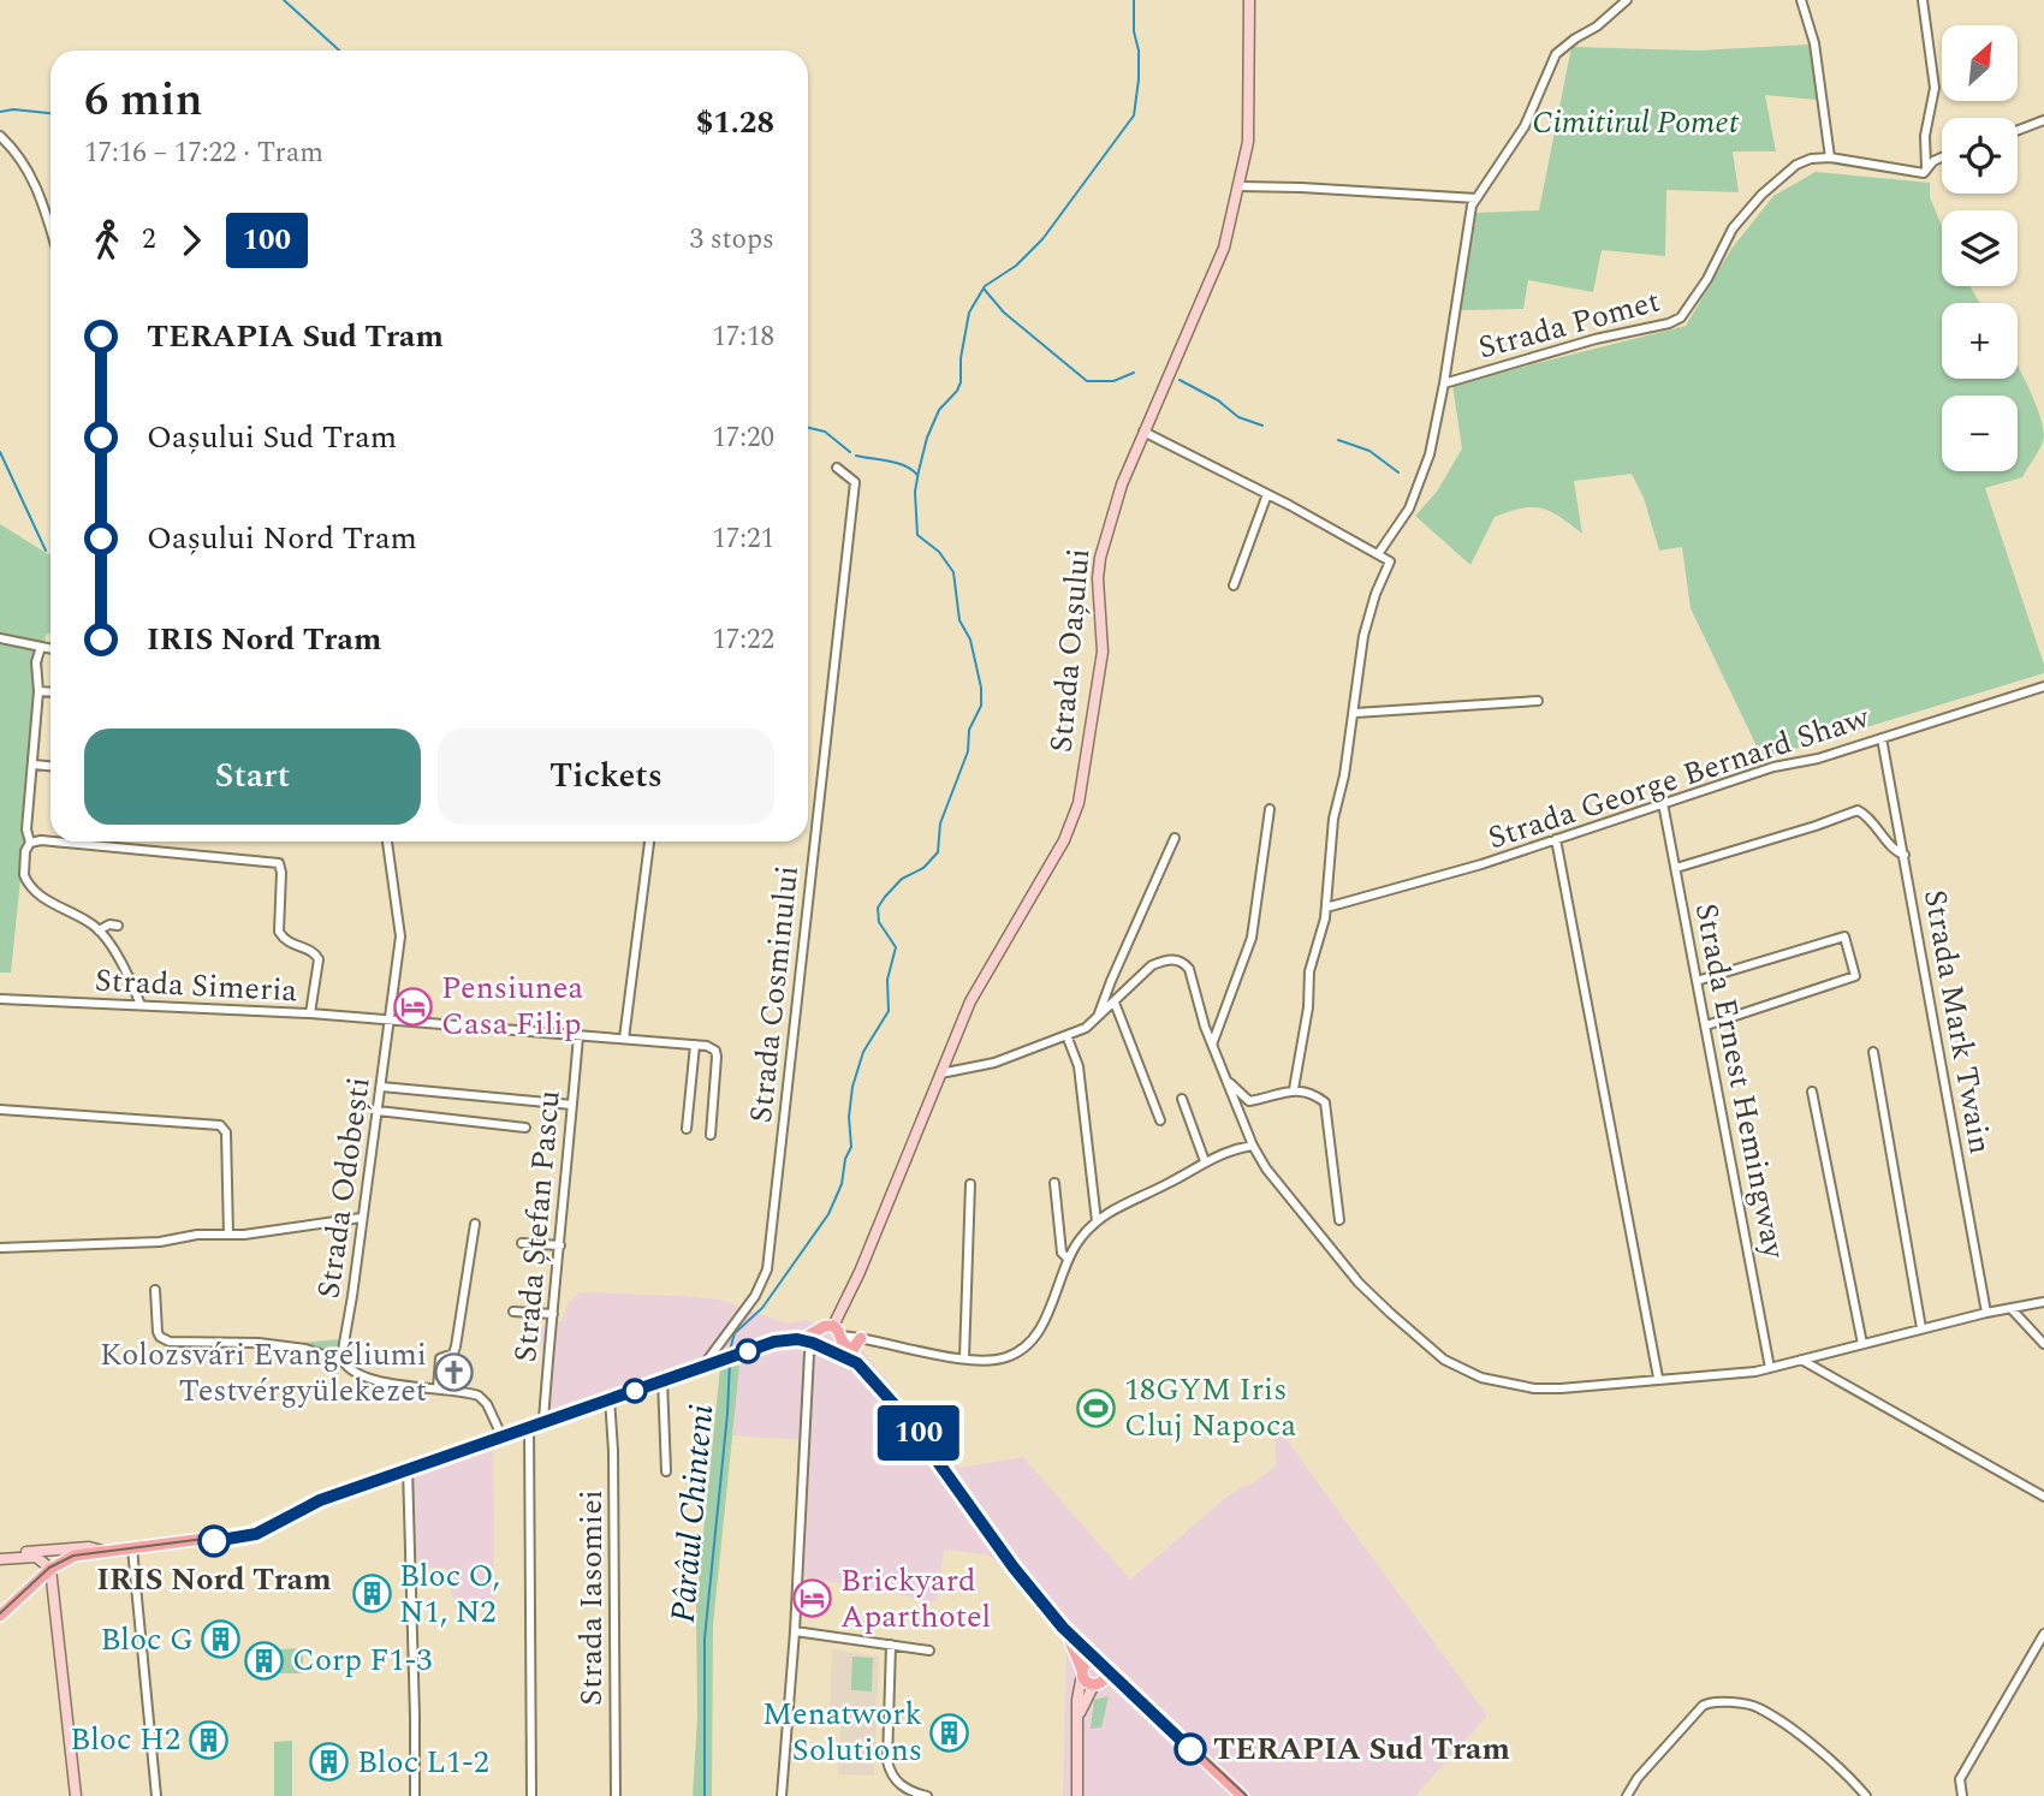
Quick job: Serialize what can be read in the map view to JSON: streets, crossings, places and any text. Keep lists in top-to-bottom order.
{
  "streets": {
    "main road": ["Strada Oașului"],
    "street": [
      "Strada Pomet",
      "Strada George Bernard Shaw",
      "Strada Simeria",
      "Strada Cosminului",
      "Strada Mark Twain",
      "Strada Ernest Hemingway",
      "Strada Odobești",
      "Strada Ștefan Pascu",
      "Strada Iasomiei"
    ]
  },
  "crossings": [
    ["Strada George Bernard Shaw", "Strada Mark Twain"],
    ["Strada George Bernard Shaw", "Strada Ernest Hemingway"],
    ["Strada Simeria", "Strada Odobești"],
    ["Strada Simeria", "Strada Ștefan Pascu"]
  ],
  "water": ["Pârâul Chinteni"],
  "parks": ["Cimitirul Pomet"],
  "places": {
    "hotel": ["Pensiunea Casa Filip", "Brickyard Aparthotel"],
    "church": ["Kolozsvári Evangéliumi Testvérgyülekezet"],
    "sports": ["18GYM Iris Cluj Napoca"],
    "other": ["IRIS Nord Tram", "TERAPIA Sud Tram"],
    "building": [
      "Bloc O, N1, N2",
      "Bloc G",
      "Corp F1-3",
      "Menatwork Solutions",
      "Bloc H2",
      "Bloc L1-2"
    ]
  },
  "lines": ["tram line 100"],
  "north": "top right",
  "page": {
    "on_map": "100",
    "map_buttons": ["+", "−"],
    "heading": ["6 min", "17:16 – 17:22 · Tram", "$1.28"],
    "legs": ["2", "100", "3 stops"],
    "list": [
      {
        "name": "TERAPIA Sud Tram",
        "value": "17:18"
      },
      {
        "name": "Oașului Sud Tram",
        "value": "17:20"
      },
      {
        "name": "Oașului Nord Tram",
        "value": "17:21"
      },
      {
        "name": "IRIS Nord Tram",
        "value": "17:22"
      }
    ],
    "buttons": ["Start", "Tickets"]
  }
}
